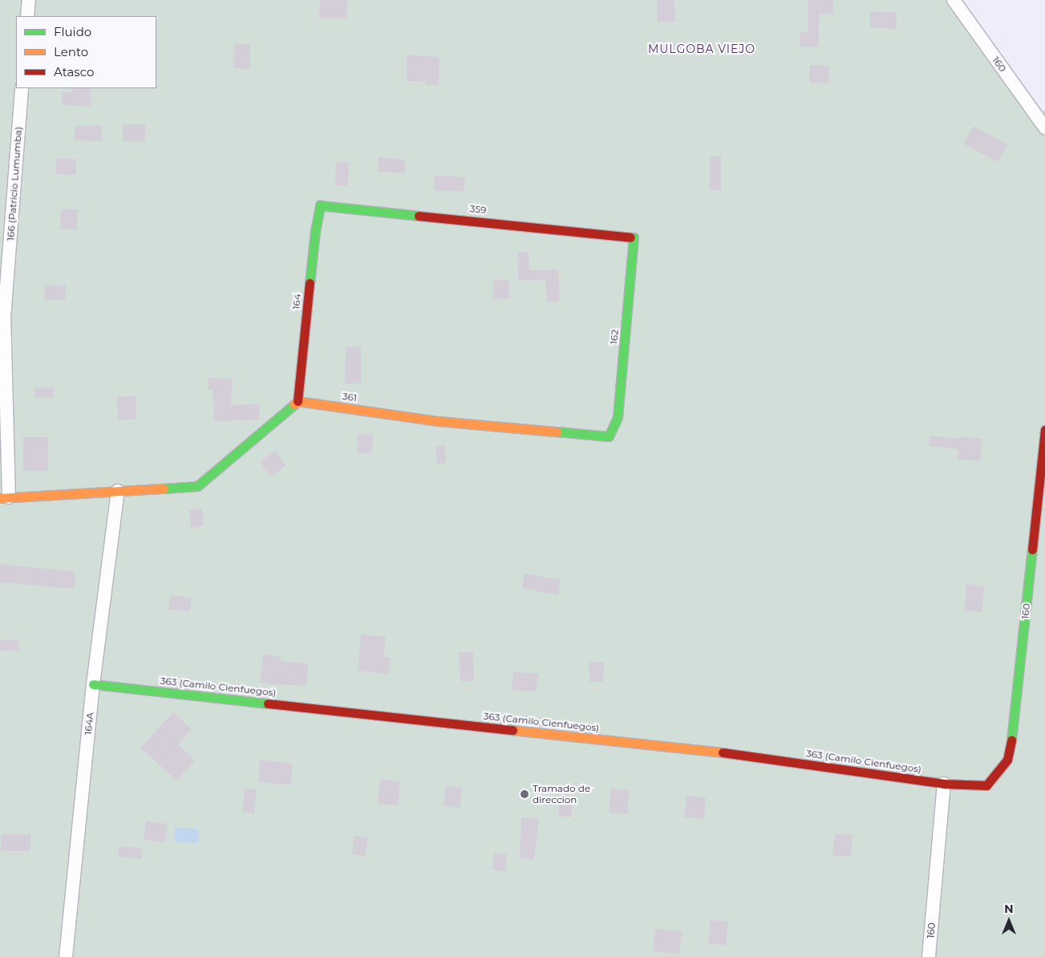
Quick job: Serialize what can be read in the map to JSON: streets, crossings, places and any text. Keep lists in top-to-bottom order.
{
  "streets": {
    "street": [
      "160",
      "166 (Patricio Lumumba)",
      "359",
      "164",
      "162",
      "361",
      "363 (Camilo Cienfuegos)",
      "164A"
    ]
  },
  "crossings": [
    ["160", "363 (Camilo Cienfuegos)"],
    ["359", "164"],
    ["359", "162"],
    ["164", "361"],
    ["162", "361"],
    ["363 (Camilo Cienfuegos)", "164A"]
  ],
  "districts": ["MULGOBA VIEJO"],
  "places": ["Tramado de direccion"],
  "legend": ["Fluido", "Lento", "Atasco"],
  "north": "top"
}
